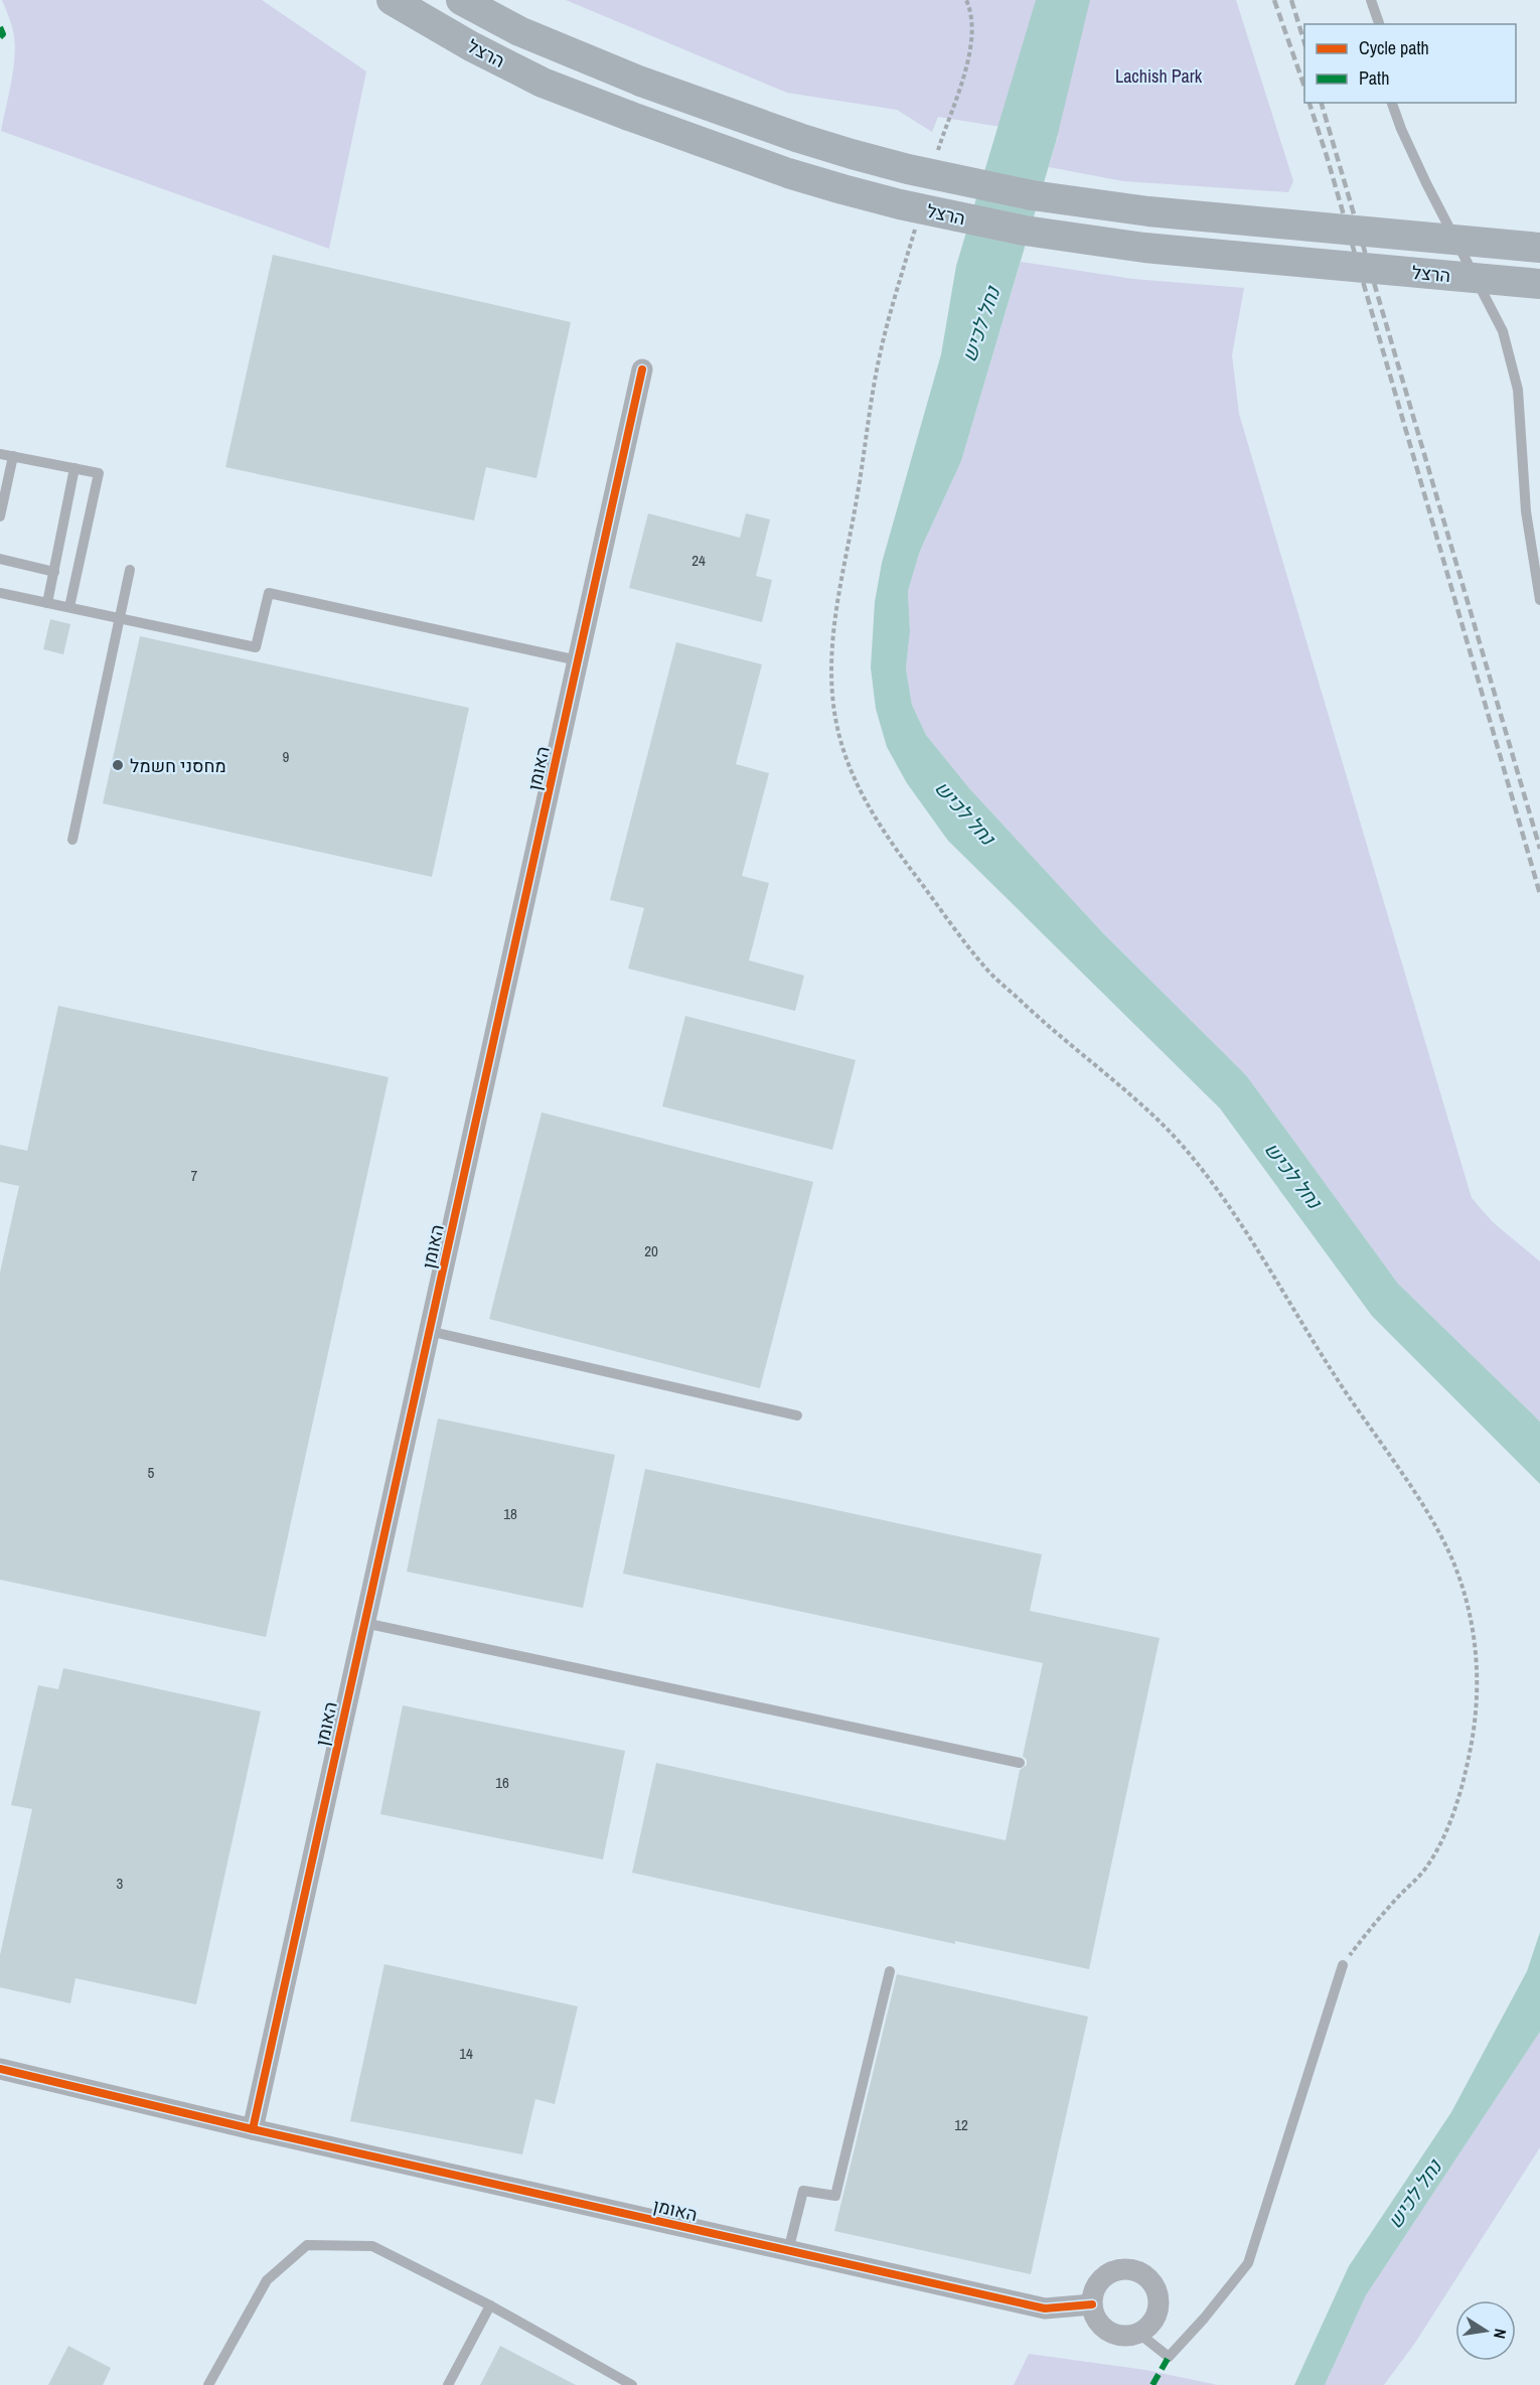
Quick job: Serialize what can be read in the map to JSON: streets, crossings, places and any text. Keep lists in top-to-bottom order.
{
  "streets": {
    "main road": ["הרצל"],
    "street": ["האומן"]
  },
  "water": ["נחל לכיש"],
  "parks": ["Lachish Park"],
  "places": ["מחסני חשמל"],
  "house_numbers": [
    "24",
    "9",
    "7",
    "20",
    "5",
    "18",
    "16",
    "3",
    "14",
    "12"
  ],
  "legend": ["Cycle path", "Path"],
  "north": "right"
}
